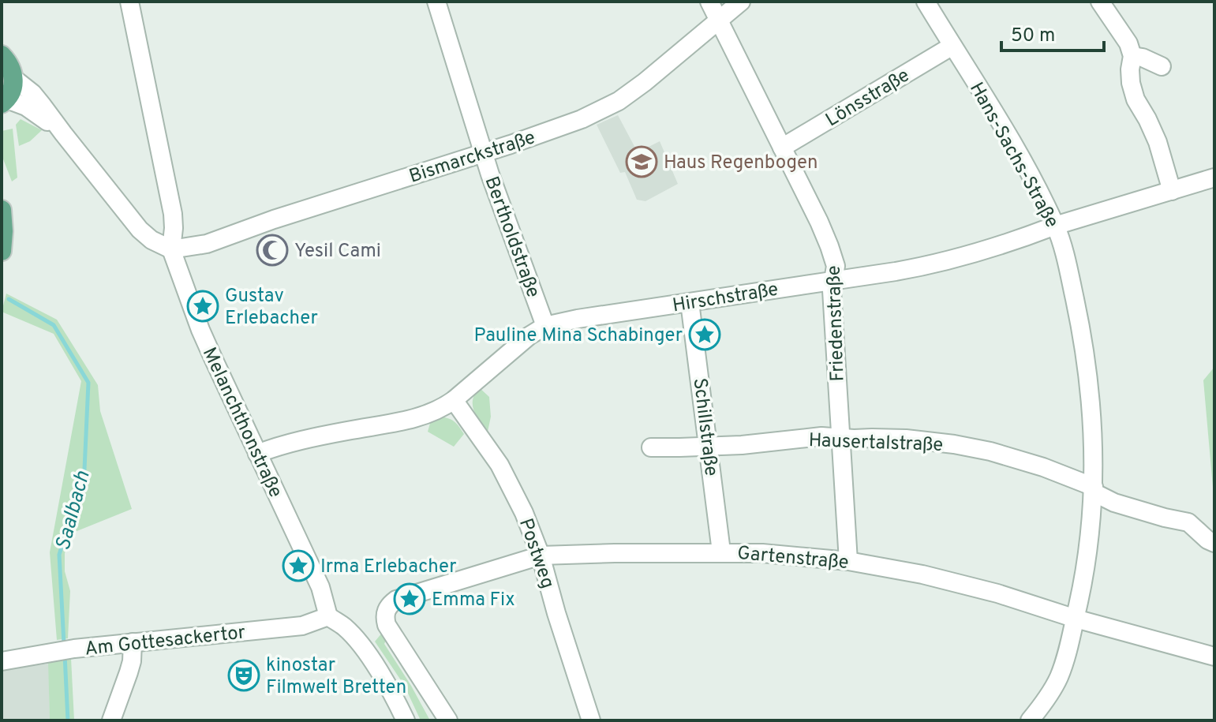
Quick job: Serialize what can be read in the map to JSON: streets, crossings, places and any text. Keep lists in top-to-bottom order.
{
  "streets": {
    "street": [
      "Lönsstraße",
      "Hans-Sachs-Straße",
      "Bismarckstraße",
      "Bertholdstraße",
      "Hirschstraße",
      "Friedenstraße",
      "Melanchthonstraße",
      "Schillstraße",
      "Hausertalstraße",
      "Postweg",
      "Gartenstraße",
      "Am Gottesackertor"
    ]
  },
  "crossings": [
    ["Lönsstraße", "Hans-Sachs-Straße"],
    ["Lönsstraße", "Friedenstraße"],
    ["Hans-Sachs-Straße", "Hirschstraße"],
    ["Hans-Sachs-Straße", "Hausertalstraße"],
    ["Hans-Sachs-Straße", "Gartenstraße"],
    ["Bismarckstraße", "Bertholdstraße"],
    ["Bismarckstraße", "Friedenstraße"],
    ["Bismarckstraße", "Melanchthonstraße"],
    ["Bertholdstraße", "Hirschstraße"],
    ["Hirschstraße", "Friedenstraße"],
    ["Hirschstraße", "Melanchthonstraße"],
    ["Hirschstraße", "Schillstraße"],
    ["Hirschstraße", "Postweg"],
    ["Friedenstraße", "Hausertalstraße"],
    ["Friedenstraße", "Gartenstraße"],
    ["Melanchthonstraße", "Am Gottesackertor"],
    ["Schillstraße", "Hausertalstraße"],
    ["Schillstraße", "Gartenstraße"],
    ["Postweg", "Gartenstraße"]
  ],
  "water": ["Saalbach"],
  "places": {
    "school or university": ["Haus Regenbogen"],
    "mosque": ["Yesil Cami"],
    "place": [
      "Gustav Erlebacher",
      "Pauline Mina Schabinger",
      "Irma Erlebacher",
      "Emma Fix"
    ],
    "theatre": ["kinostar Filmwelt Bretten"]
  },
  "scale_bar": "50 m"
}
